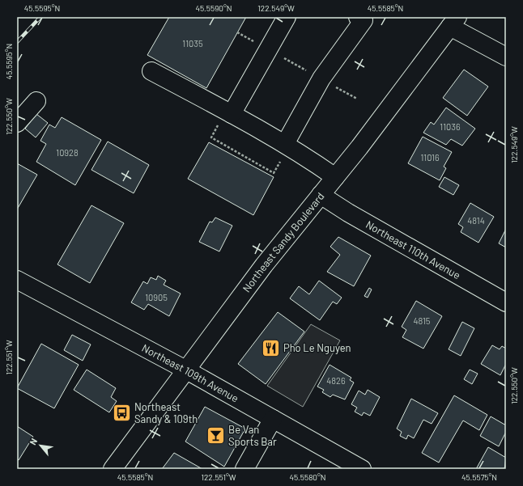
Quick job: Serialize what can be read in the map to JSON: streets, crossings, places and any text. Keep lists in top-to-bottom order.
{
  "streets": {
    "street": ["Northeast Sandy Boulevard", "Northeast 110th Avenue", "Northeast 109th Avenue"]
  },
  "crossings": [
    ["Northeast Sandy Boulevard", "Northeast 110th Avenue"],
    ["Northeast Sandy Boulevard", "Northeast 109th Avenue"]
  ],
  "places": {
    "restaurant": ["Pho Le Nguyen"],
    "bus stop": ["Northeast Sandy & 109th"],
    "bar": ["Be Van Sports Bar"]
  },
  "house_numbers": [
    "11035",
    "11036",
    "10928",
    "11016",
    "4814",
    "10905",
    "4815",
    "4826"
  ],
  "north": "top left",
  "coordinates": [
    "45.5595°N",
    "45.5590°N",
    "122.549°W",
    "45.5585°N",
    "122.550°W",
    "122.551°W",
    "45.5580°N",
    "45.5575°N"
  ]
}
